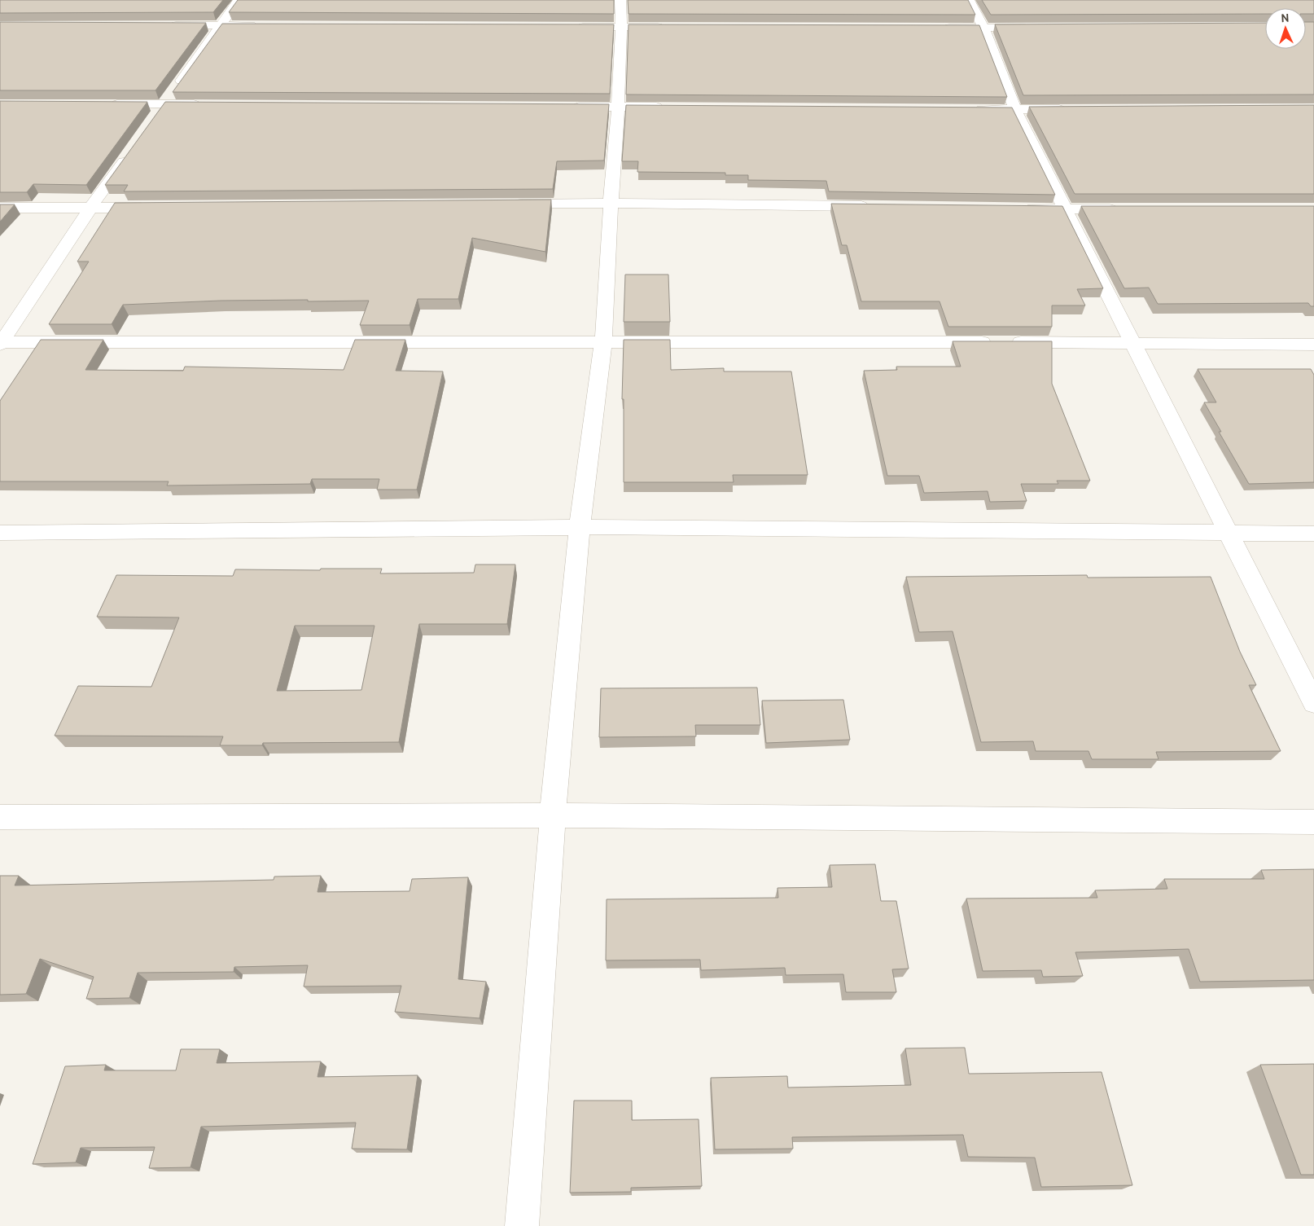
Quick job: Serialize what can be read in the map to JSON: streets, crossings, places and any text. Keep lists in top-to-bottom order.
{
  "north": "top"
}
